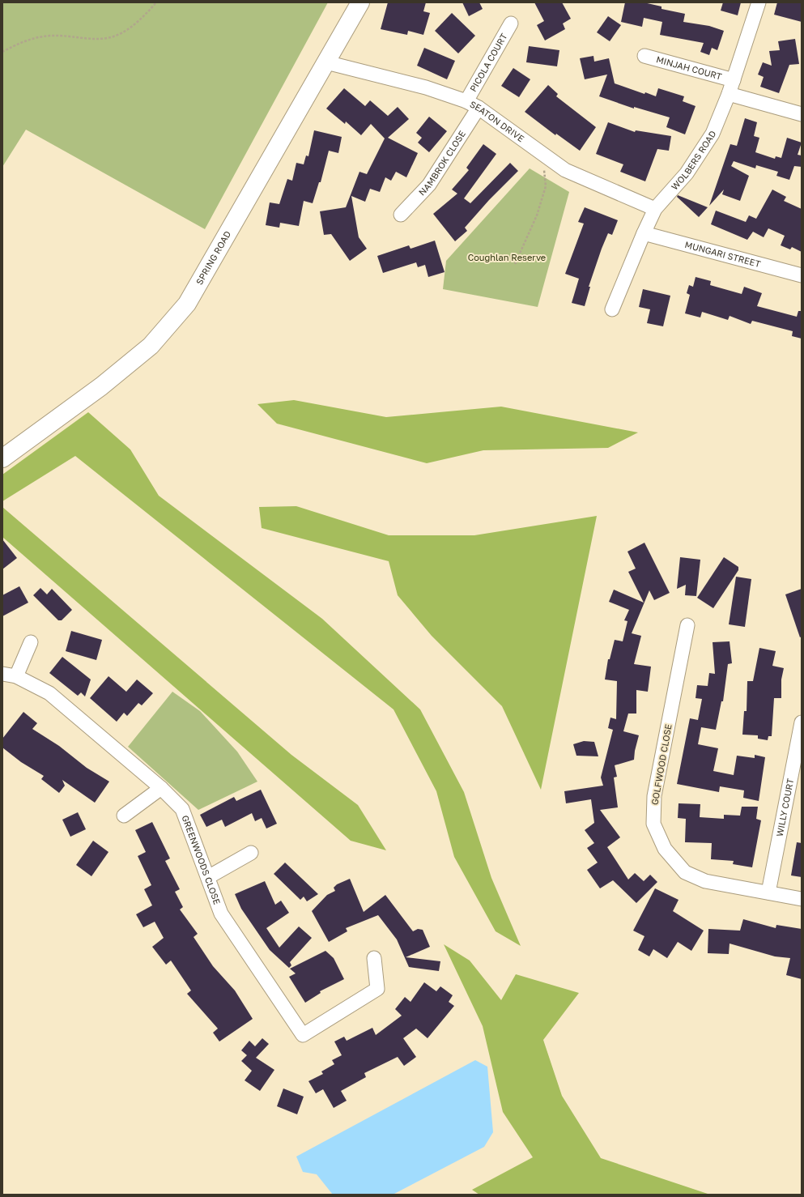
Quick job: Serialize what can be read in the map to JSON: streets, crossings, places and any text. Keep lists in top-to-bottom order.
{
  "streets": {
    "main road": ["SPRING ROAD"],
    "street": [
      "PICOLA COURT",
      "MINJAH COURT",
      "SEATON DRIVE",
      "WOLBERS ROAD",
      "NAMBROK CLOSE",
      "MUNGARI STREET",
      "GOLFWOOD CLOSE",
      "WILLY COURT",
      "GREENWOODS CLOSE"
    ]
  },
  "crossings": [
    ["PICOLA COURT", "SEATON DRIVE"],
    ["MINJAH COURT", "WOLBERS ROAD"],
    ["SEATON DRIVE", "WOLBERS ROAD"],
    ["SEATON DRIVE", "NAMBROK CLOSE"],
    ["SEATON DRIVE", "SPRING ROAD"],
    ["WOLBERS ROAD", "MUNGARI STREET"],
    ["GOLFWOOD CLOSE", "WILLY COURT"]
  ],
  "parks": ["Coughlan Reserve"]
}
